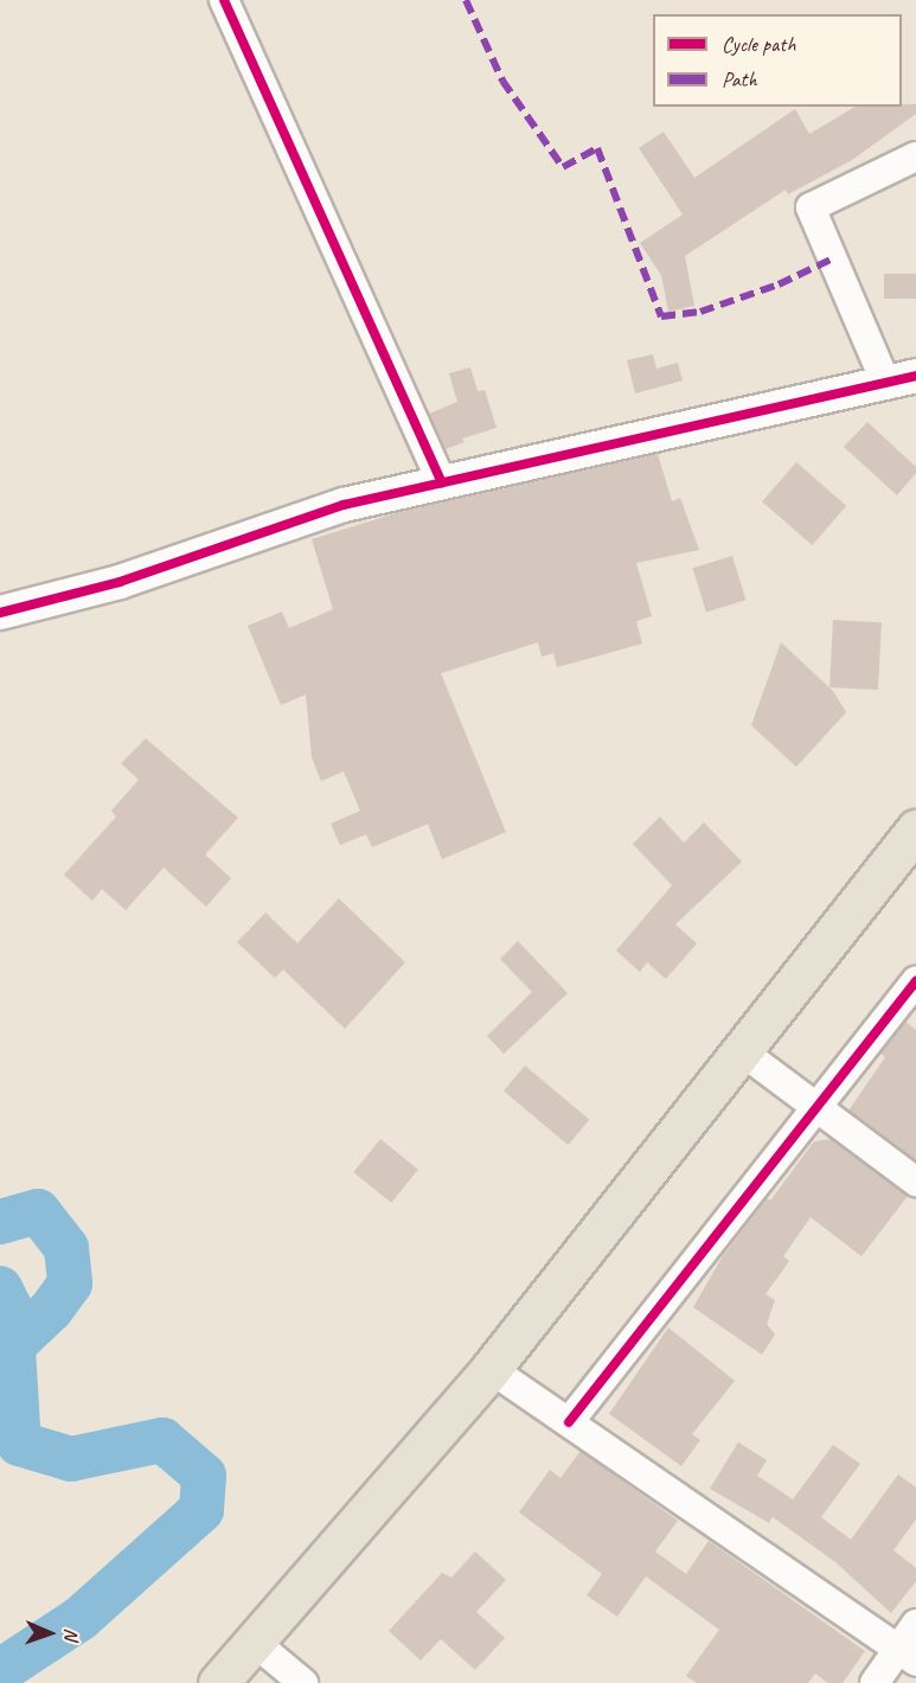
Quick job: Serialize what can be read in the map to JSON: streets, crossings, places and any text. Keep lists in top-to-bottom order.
{
  "legend": ["Cycle path", "Path"],
  "north": "right"
}
